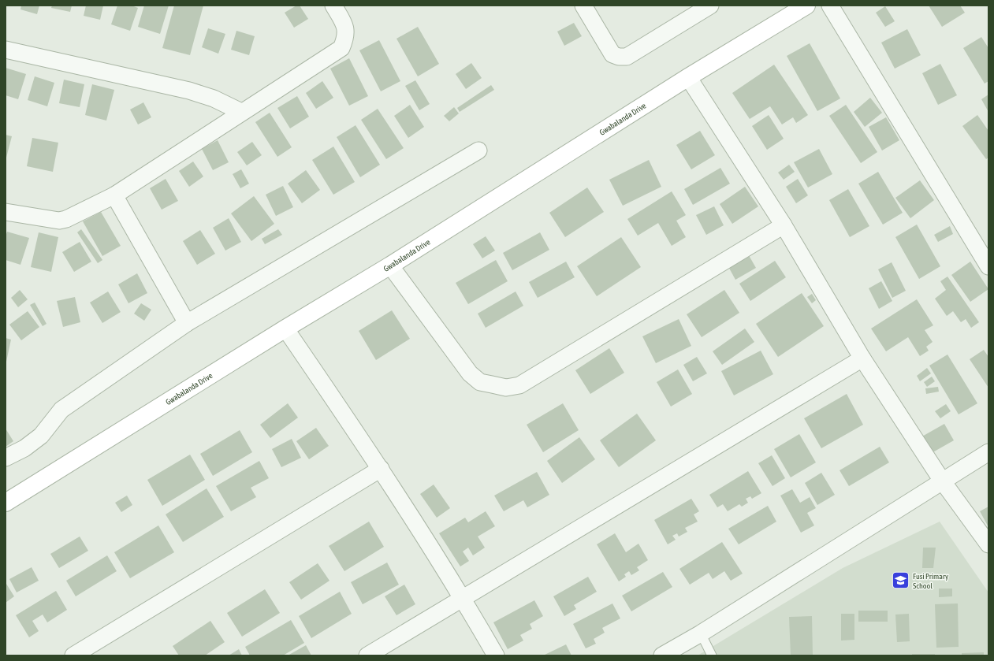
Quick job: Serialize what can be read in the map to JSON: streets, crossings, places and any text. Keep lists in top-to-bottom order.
{
  "streets": {
    "street": ["Gwabalanda Drive"]
  },
  "places": {
    "school or university": ["Fusi Primary School"]
  }
}
